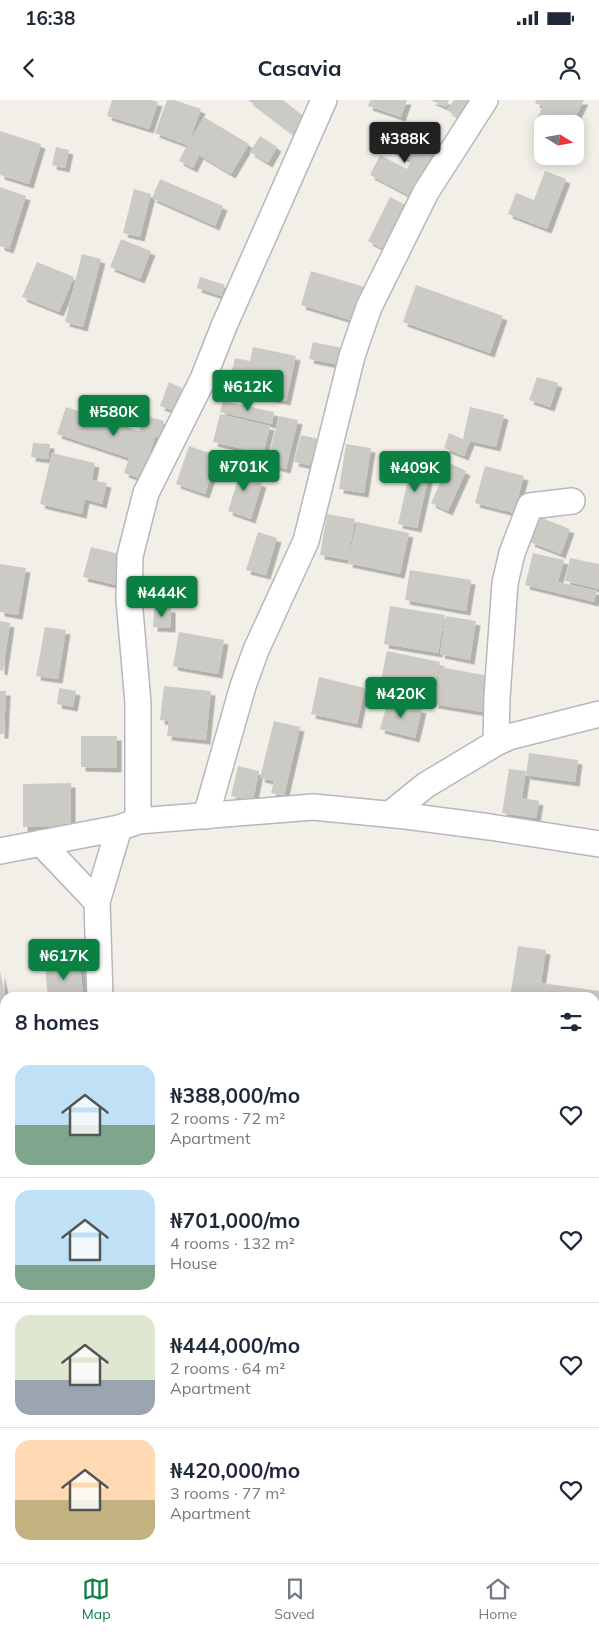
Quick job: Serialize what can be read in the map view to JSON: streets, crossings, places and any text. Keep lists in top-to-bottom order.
{
  "north": "right",
  "page": {
    "status": "16:38",
    "header": "Casavia",
    "price": [
      "₦388K",
      "₦612K",
      "₦580K",
      "₦701K",
      "₦409K",
      "₦444K",
      "₦420K",
      "₦617K"
    ],
    "heading": "8 homes",
    "list": [
      {
        "name": "₦388,000/mo",
        "note": "2 rooms · 72 m² · Apartment"
      },
      {
        "name": "₦701,000/mo",
        "note": "4 rooms · 132 m² · House"
      },
      {
        "name": "₦444,000/mo",
        "note": "2 rooms · 64 m² · Apartment"
      },
      {
        "name": "₦420,000/mo",
        "note": "3 rooms · 77 m² · Apartment"
      }
    ],
    "tabs": ["Map", "Saved", "Home"]
  }
}
